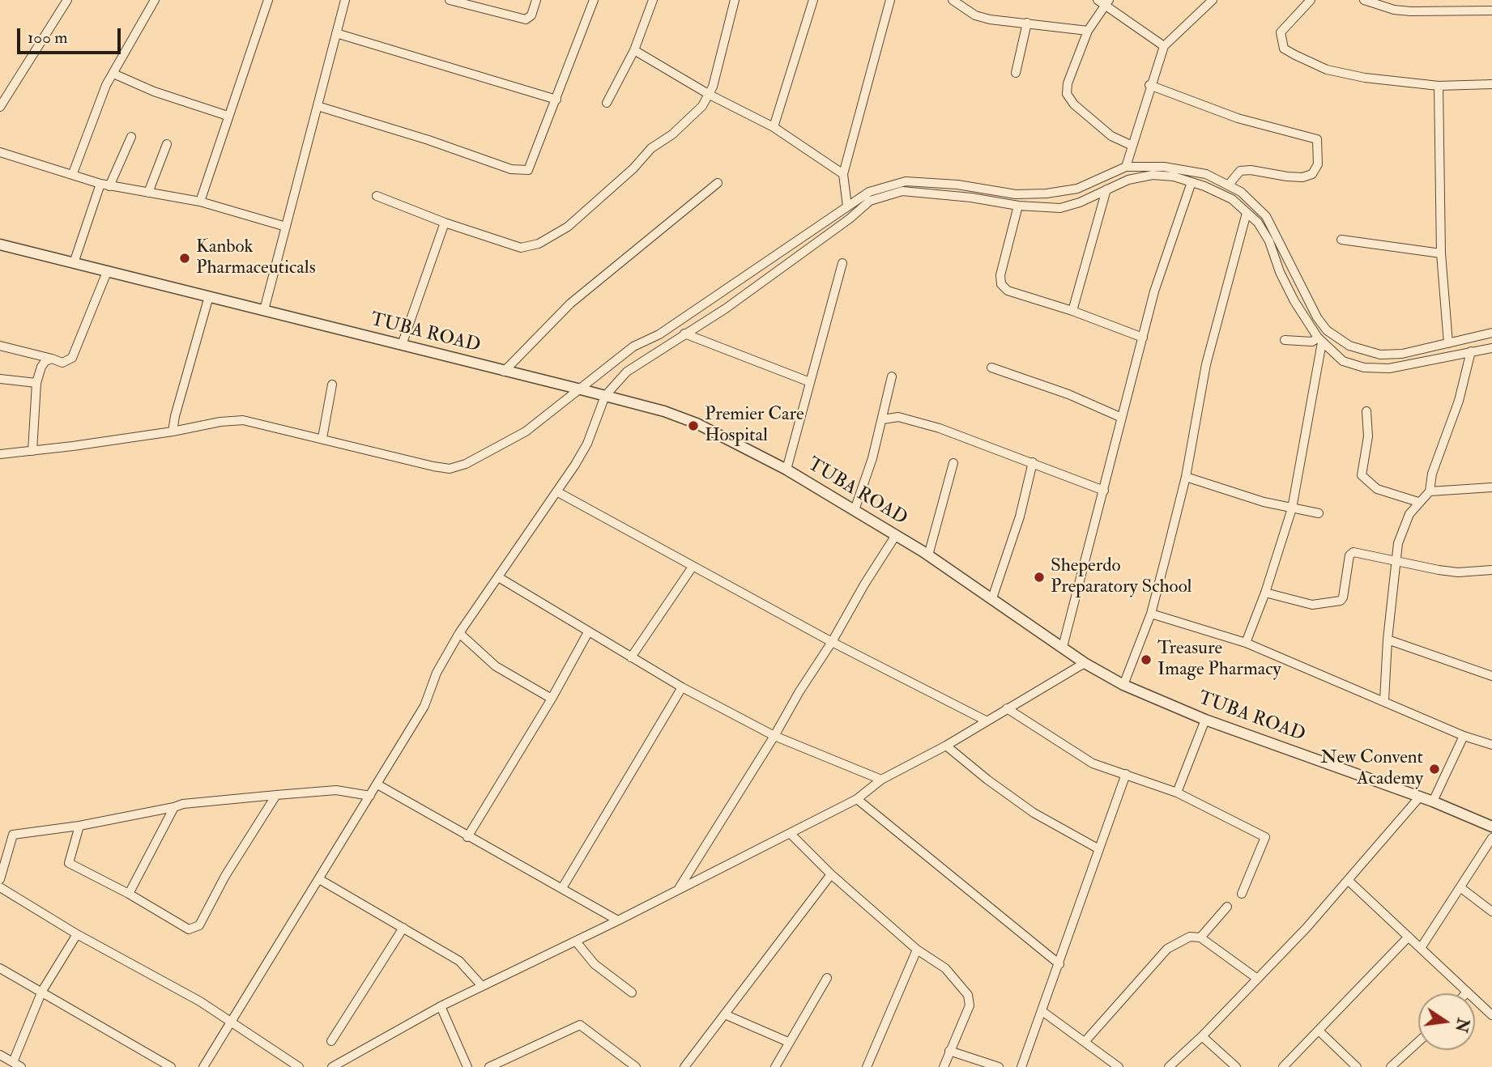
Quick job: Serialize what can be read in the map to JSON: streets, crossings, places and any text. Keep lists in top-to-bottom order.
{
  "streets": {
    "street": ["TUBA ROAD"]
  },
  "places": [
    "Kanbok Pharmaceuticals",
    "Premier Care Hospital",
    "Sheperdo Preparatory School",
    "Treasure Image Pharmacy",
    "New Convent Academy"
  ],
  "scale_bar": "100 m",
  "north": "right"
}
